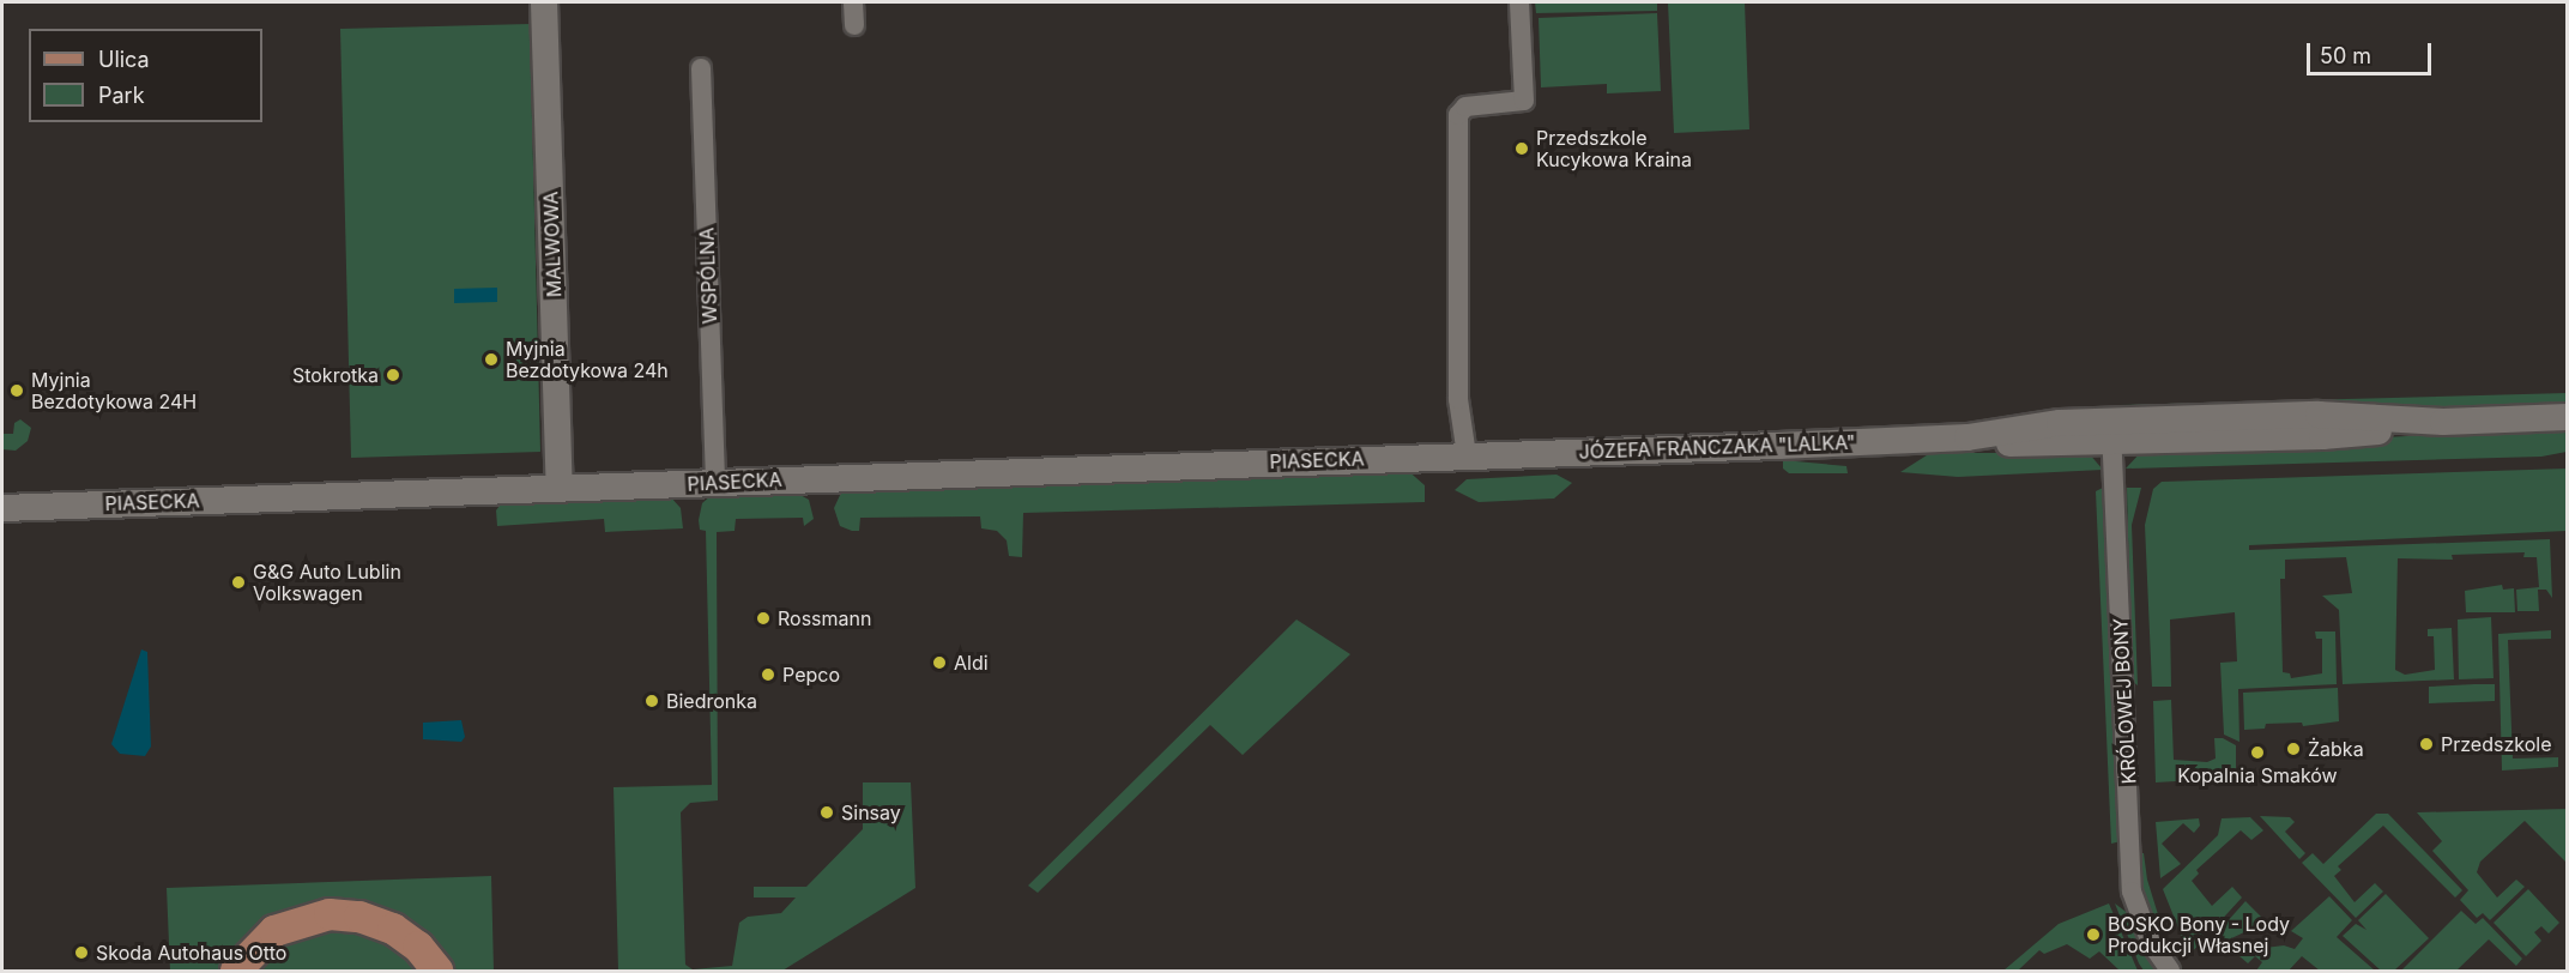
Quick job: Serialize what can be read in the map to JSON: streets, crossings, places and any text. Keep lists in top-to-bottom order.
{
  "streets": {
    "street": [
      "MALWOWA",
      "WSPÓLNA",
      "JÓZEFA FRANCZAKA \"LALKA\"",
      "PIASECKA",
      "KRÓLOWEJ BONY"
    ]
  },
  "crossings": [
    ["MALWOWA", "PIASECKA"],
    ["WSPÓLNA", "PIASECKA"],
    ["JÓZEFA FRANCZAKA \"LALKA\"", "PIASECKA"],
    ["JÓZEFA FRANCZAKA \"LALKA\"", "KRÓLOWEJ BONY"]
  ],
  "places": [
    "Przedszkole Kucykowa Kraina",
    "Myjnia Bezdotykowa 24h",
    "Stokrotka",
    "Myjnia Bezdotykowa 24H",
    "G&G Auto Lublin Volkswagen",
    "Rossmann",
    "Aldi",
    "Pepco",
    "Biedronka",
    "Przedszkole",
    "Żabka",
    "Kopalnia Smaków",
    "Sinsay",
    "BOSKO Bony - Lody Produkcji Własnej",
    "Skoda Autohaus Otto"
  ],
  "legend": ["Ulica", "Park"],
  "scale_bar": "50 m"
}
